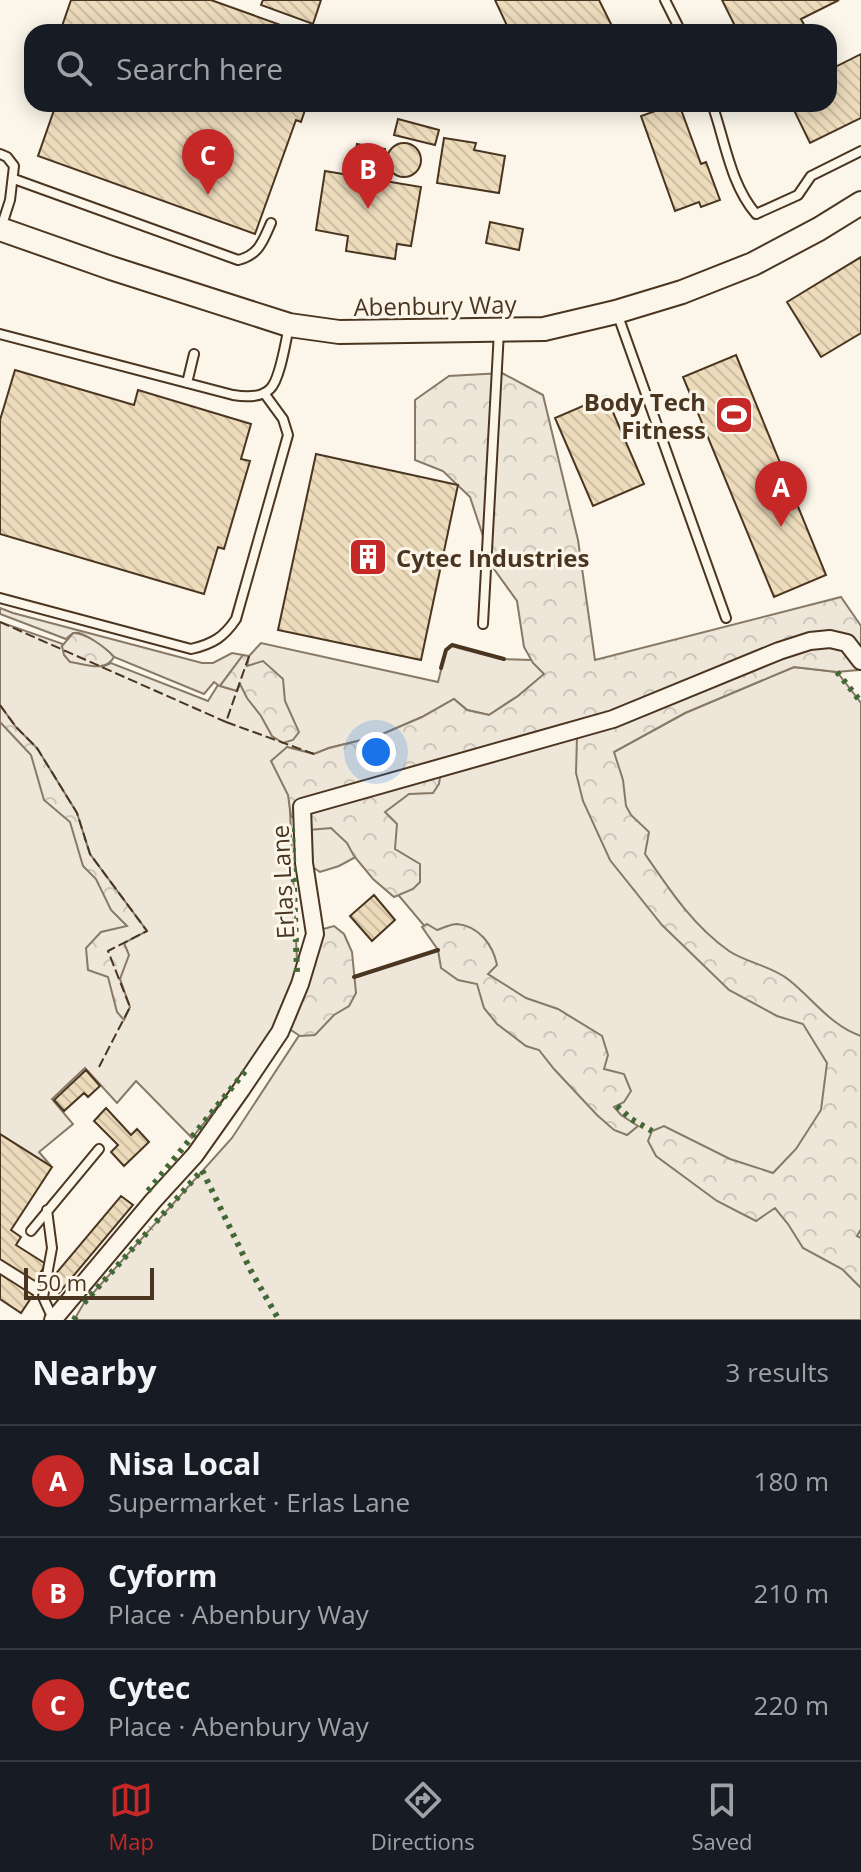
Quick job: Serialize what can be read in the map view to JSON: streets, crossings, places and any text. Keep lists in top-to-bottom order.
{
  "streets": {
    "street": ["Abenbury Way", "Erlas Lane"]
  },
  "places": {
    "sports": ["Body Tech Fitness"],
    "building": ["Cytec Industries"]
  },
  "scale_bar": "50 m",
  "page": {
    "search": "Search here",
    "pins": ["C", "B", "A"],
    "scale": "50 m",
    "heading": ["Nearby", "3 results"],
    "list": [
      {
        "mark": "A",
        "name": "Nisa Local",
        "note": "Supermarket · Erlas Lane",
        "value": "180 m"
      },
      {
        "mark": "B",
        "name": "Cyform",
        "note": "Place · Abenbury Way",
        "value": "210 m"
      },
      {
        "mark": "C",
        "name": "Cytec",
        "note": "Place · Abenbury Way",
        "value": "220 m"
      }
    ],
    "nav": ["Map", "Directions", "Saved"]
  }
}
